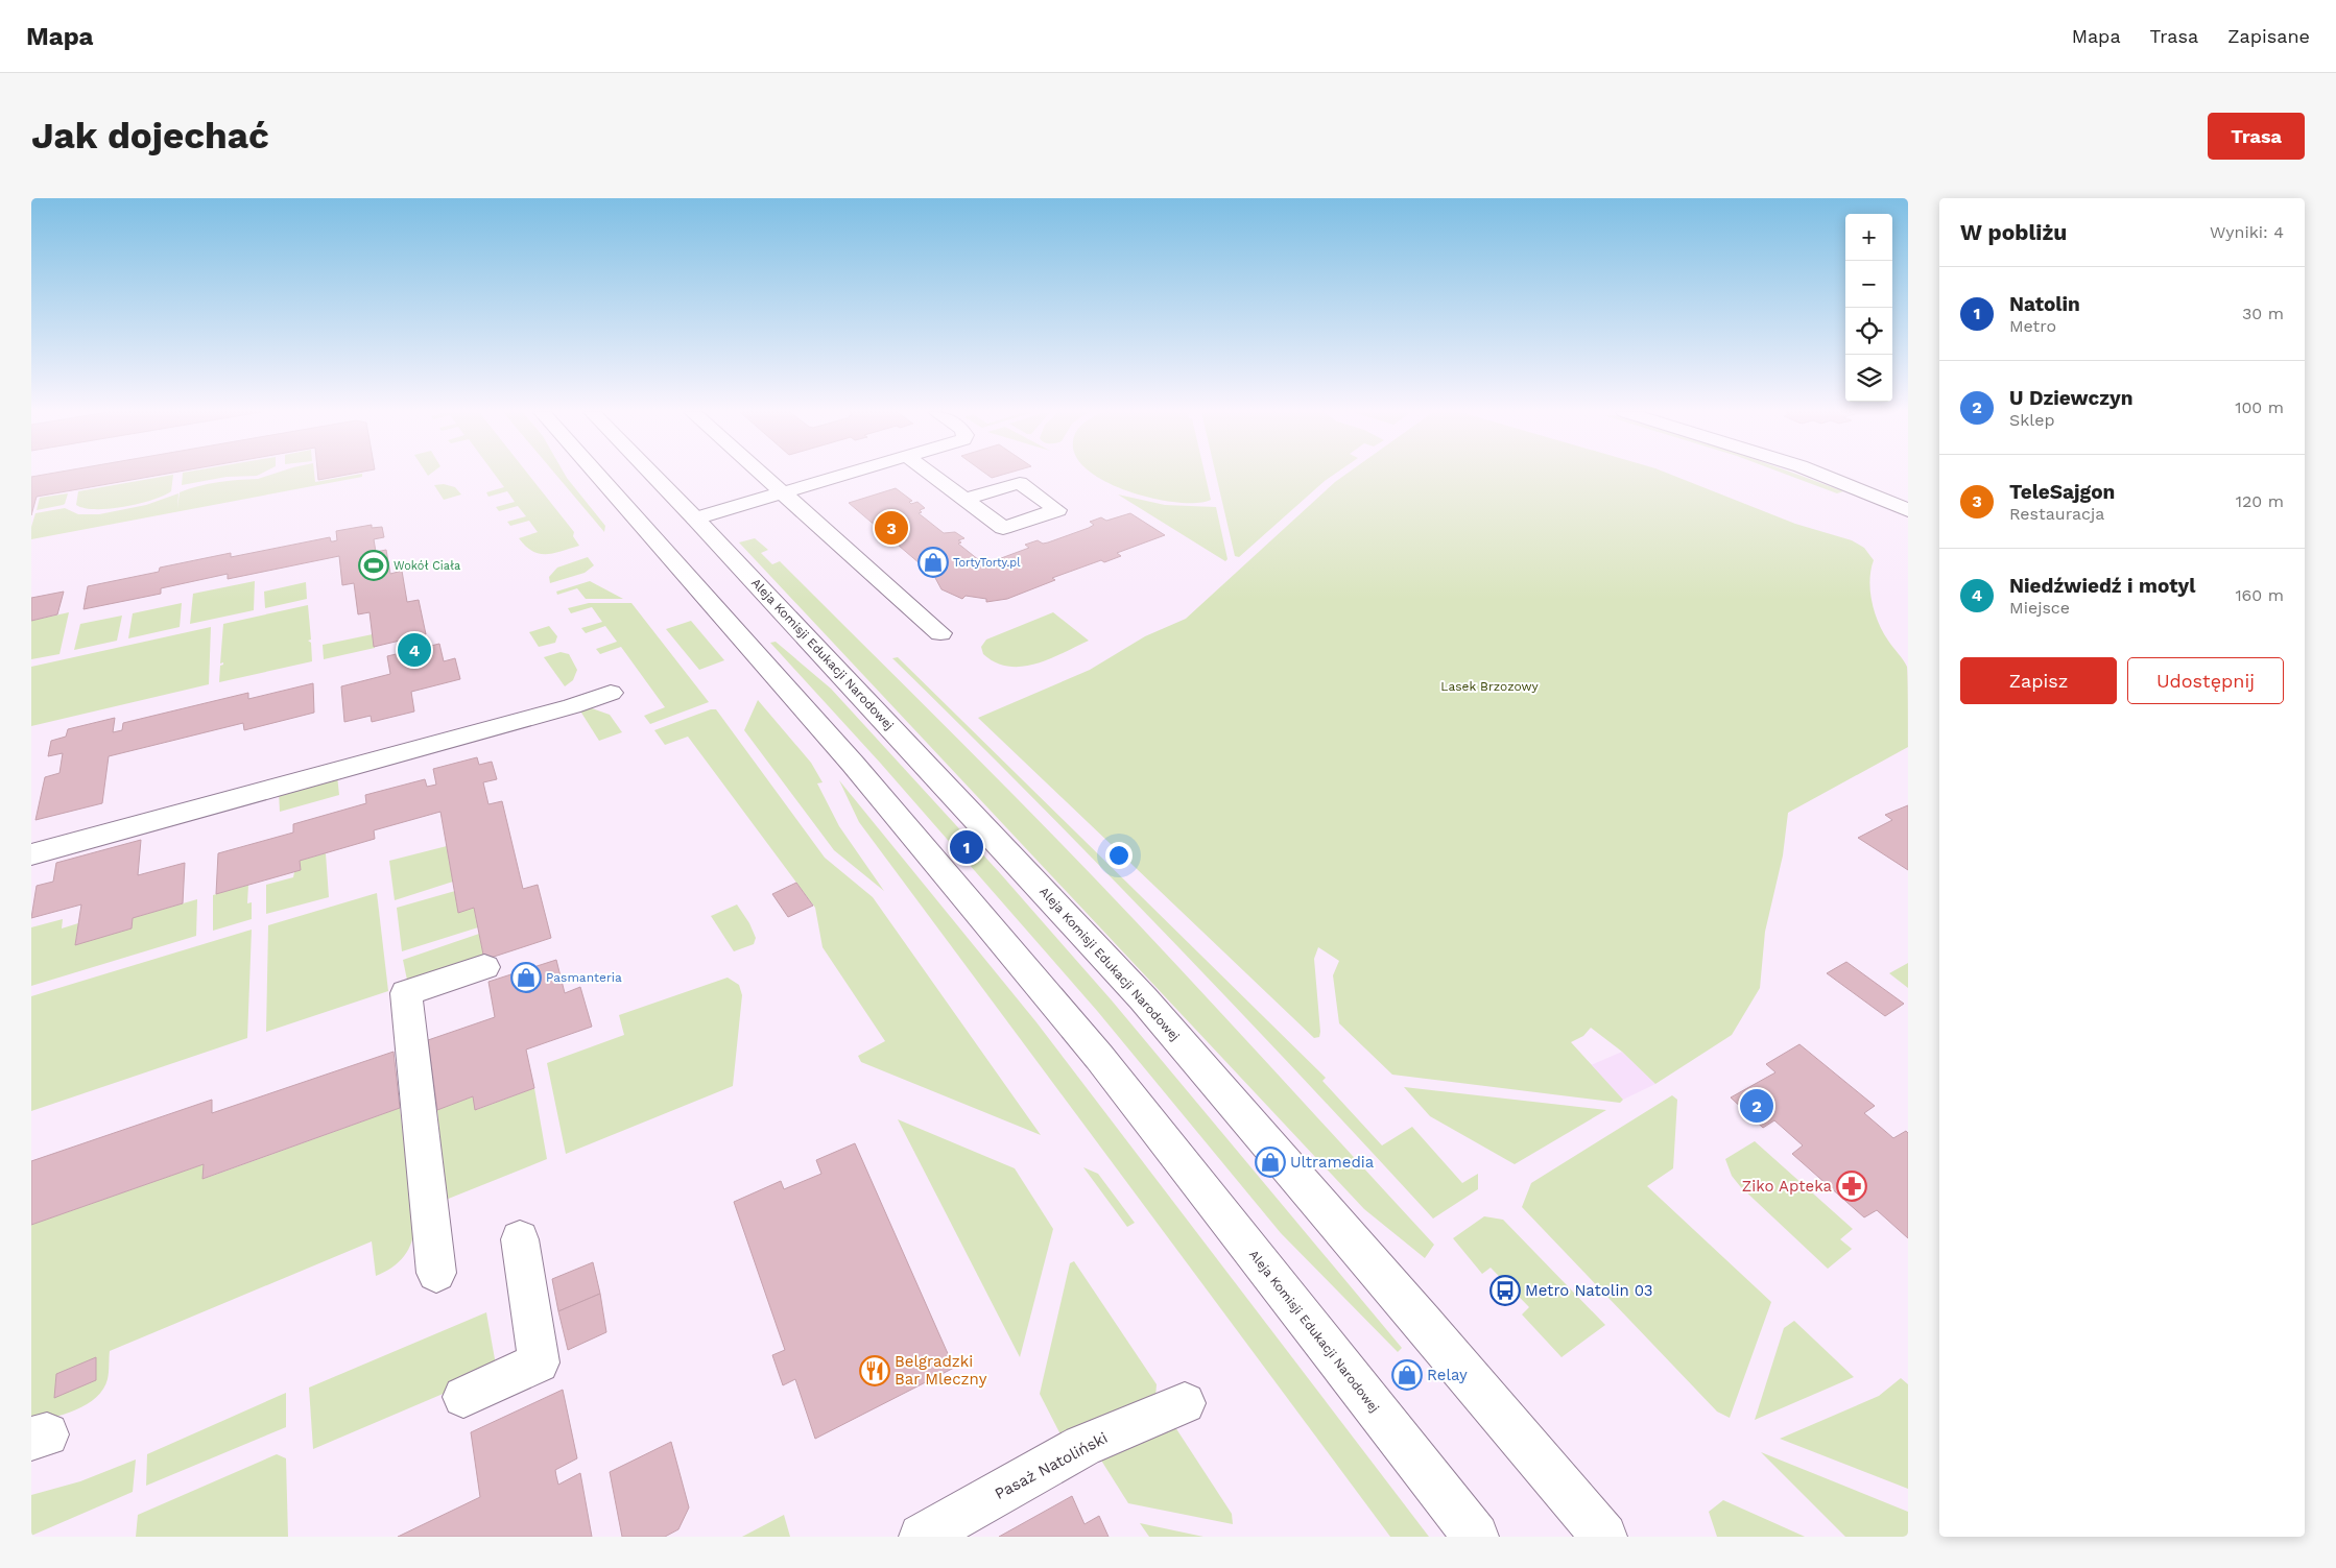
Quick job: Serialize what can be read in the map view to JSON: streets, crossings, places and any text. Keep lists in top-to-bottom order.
{
  "streets": {
    "street": ["Aleja Komisji Edukacji Narodowej", "Pasaż Natoliński"]
  },
  "parks": ["Lasek Brzozowy"],
  "places": {
    "shop": [
      "TortyTorty.pl",
      "Pasmanteria",
      "Ultramedia",
      "Relay"
    ],
    "sports": ["Wokół Ciała"],
    "pharmacy": ["Ziko Apteka"],
    "bus stop": ["Metro Natolin 03"],
    "restaurant": ["Belgradzki Bar Mleczny"]
  },
  "page": {
    "header": "Mapa",
    "nav": ["Mapa", "Trasa", "Zapisane"],
    "buttons": [
      "Trasa",
      ["Zapisz", "Udostępnij"]
    ],
    "title": "Jak dojechać",
    "heading": ["W pobliżu", "Wyniki: 4"],
    "map_buttons": ["+", "−"],
    "list": [
      {
        "mark": "1",
        "name": "Natolin",
        "note": "Metro",
        "value": "30 m"
      },
      {
        "mark": "2",
        "name": "U Dziewczyn",
        "note": "Sklep",
        "value": "100 m"
      },
      {
        "mark": "3",
        "name": "TeleSajgon",
        "note": "Restauracja",
        "value": "120 m"
      },
      {
        "mark": "4",
        "name": "Niedźwiedź i motyl",
        "note": "Miejsce",
        "value": "160 m"
      }
    ],
    "pins": [
      "3",
      "4",
      "1",
      "2"
    ]
  }
}
